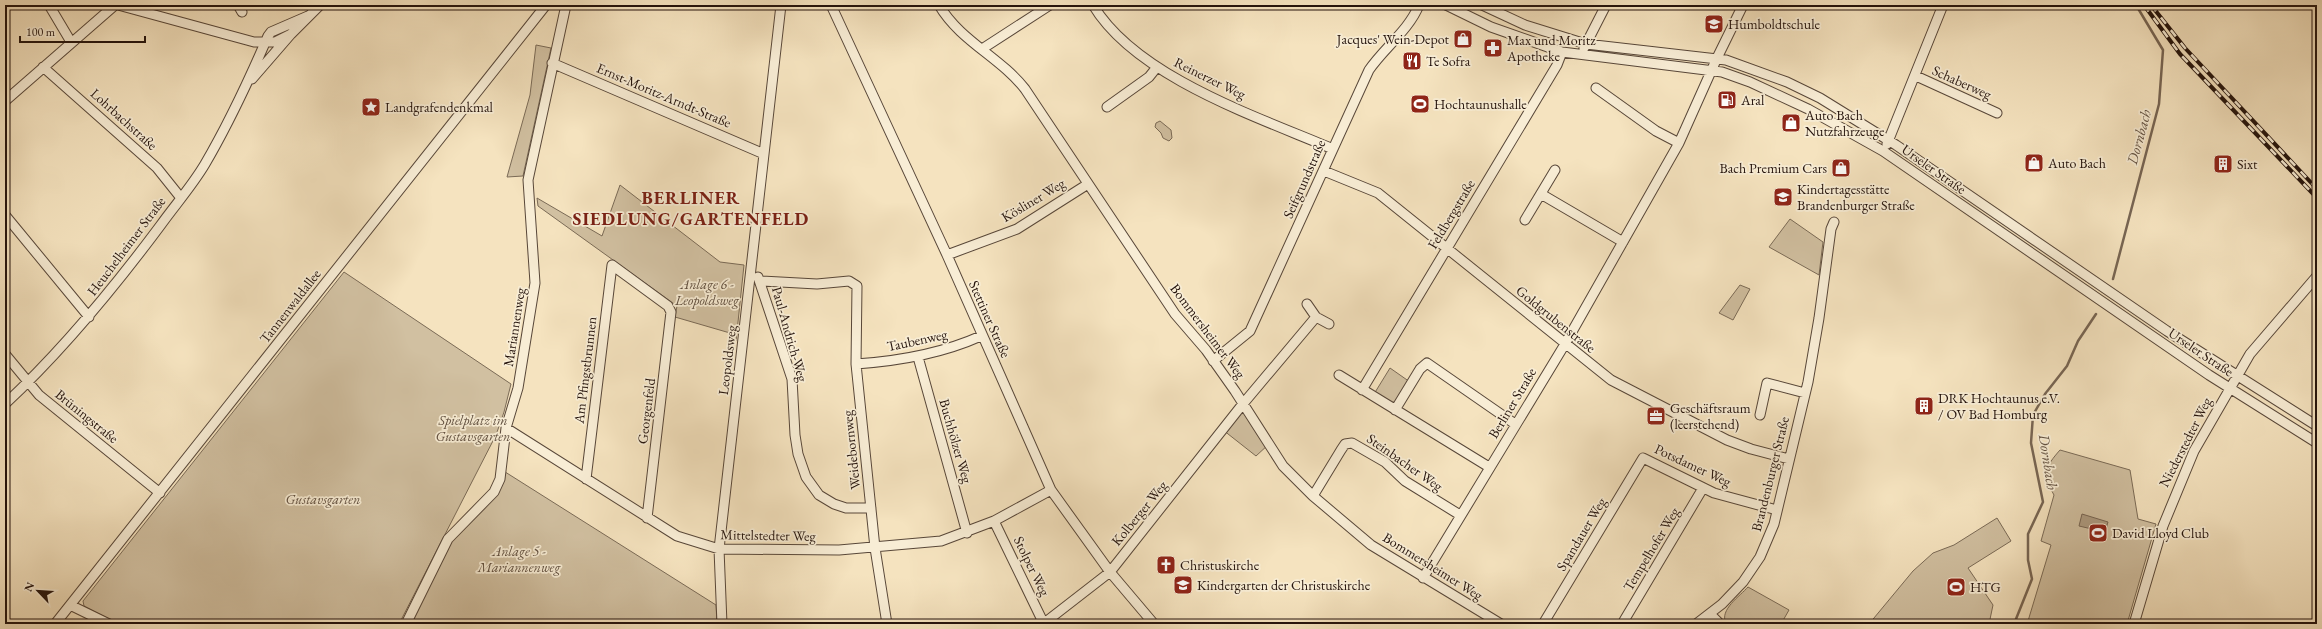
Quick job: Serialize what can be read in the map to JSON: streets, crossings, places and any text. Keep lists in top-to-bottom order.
{
  "streets": {
    "street": [
      "Reinerzer Weg",
      "Schaberweg",
      "Ernst-Moritz-Arndt-Straße",
      "Lohrbachstraße",
      "Urseler Straße",
      "Seifgrundstraße",
      "Kösliner Weg",
      "Feldbergstraße",
      "Heuchelheimer Straße",
      "Tannenwaldallee",
      "Stettiner Straße",
      "Goldgrubenstraße",
      "Mariannenweg",
      "Bommersheimer Weg",
      "Paul-Andrich-Weg",
      "Taubenweg",
      "Leopoldsweg",
      "Am Pfingstbrunnen",
      "Berliner Straße",
      "Georgenfeld",
      "Brüningstraße",
      "Buchhölzer Weg",
      "Niederstedter Weg",
      "Weidebornweg",
      "Steinbacher Weg",
      "Potsdamer Weg",
      "Brandenburger Straße",
      "Kolberger Weg",
      "Spandauer Weg",
      "Mittelstedter Weg",
      "Tempelhofer Weg",
      "Stolper Weg"
    ]
  },
  "crossings": [
    ["Reinerzer Weg", "Seifgrundstraße"],
    ["Schaberweg", "Urseler Straße"],
    ["Ernst-Moritz-Arndt-Straße", "Mariannenweg"],
    ["Ernst-Moritz-Arndt-Straße", "Leopoldsweg"],
    ["Lohrbachstraße", "Heuchelheimer Straße"],
    ["Urseler Straße", "Feldbergstraße"],
    ["Urseler Straße", "Berliner Straße"],
    ["Urseler Straße", "Niederstedter Weg"],
    ["Seifgrundstraße", "Goldgrubenstraße"],
    ["Seifgrundstraße", "Bommersheimer Weg"],
    ["Kösliner Weg", "Stettiner Straße"],
    ["Kösliner Weg", "Bommersheimer Weg"],
    ["Feldbergstraße", "Goldgrubenstraße"],
    ["Heuchelheimer Straße", "Brüningstraße"],
    ["Tannenwaldallee", "Brüningstraße"],
    ["Stettiner Straße", "Taubenweg"],
    ["Stettiner Straße", "Kolberger Weg"],
    ["Stettiner Straße", "Mittelstedter Weg"],
    ["Goldgrubenstraße", "Berliner Straße"],
    ["Goldgrubenstraße", "Brandenburger Straße"],
    ["Mariannenweg", "Mittelstedter Weg"],
    ["Bommersheimer Weg", "Berliner Straße"],
    ["Bommersheimer Weg", "Steinbacher Weg"],
    ["Bommersheimer Weg", "Kolberger Weg"],
    ["Paul-Andrich-Weg", "Leopoldsweg"],
    ["Paul-Andrich-Weg", "Weidebornweg"],
    ["Taubenweg", "Buchhölzer Weg"],
    ["Taubenweg", "Weidebornweg"],
    ["Leopoldsweg", "Mittelstedter Weg"],
    ["Am Pfingstbrunnen", "Georgenfeld"],
    ["Am Pfingstbrunnen", "Mittelstedter Weg"],
    ["Berliner Straße", "Steinbacher Weg"],
    ["Georgenfeld", "Mittelstedter Weg"],
    ["Buchhölzer Weg", "Mittelstedter Weg"],
    ["Weidebornweg", "Mittelstedter Weg"],
    ["Potsdamer Weg", "Brandenburger Straße"],
    ["Potsdamer Weg", "Spandauer Weg"],
    ["Potsdamer Weg", "Tempelhofer Weg"],
    ["Kolberger Weg", "Stolper Weg"],
    ["Mittelstedter Weg", "Stolper Weg"]
  ],
  "districts": ["BERLINER SIEDLUNG/GARTENFELD"],
  "water": ["Dornbach"],
  "parks": [
    "Anlage 6 - Leopoldsweg",
    "Spielplatz im Gustavsgarten",
    "Gustavsgarten",
    "Anlage 5 - Mariannenweg"
  ],
  "places": {
    "school or university": ["Humboldtschule", "Kindertagesstätte Brandenburger Straße", "Kindergarten der Christuskirche"],
    "shop": [
      "Jacques' Wein-Depot",
      "Auto Bach Nutzfahrzeuge",
      "Auto Bach",
      "Bach Premium Cars"
    ],
    "pharmacy": ["Max und Moritz Apotheke"],
    "restaurant": ["Te Sofra"],
    "fuel station": ["Aral"],
    "sports": ["Hochtaunushalle", "David Lloyd Club", "HTG"],
    "place": ["Landgrafendenkmal"],
    "building": ["Sixt", "DRK Hochtaunus e.V. / OV Bad Homburg"],
    "office": ["Geschäftsraum (leerstehend)"],
    "church": ["Christuskirche"]
  },
  "scale_bar": "100 m",
  "north": "top left"
}
